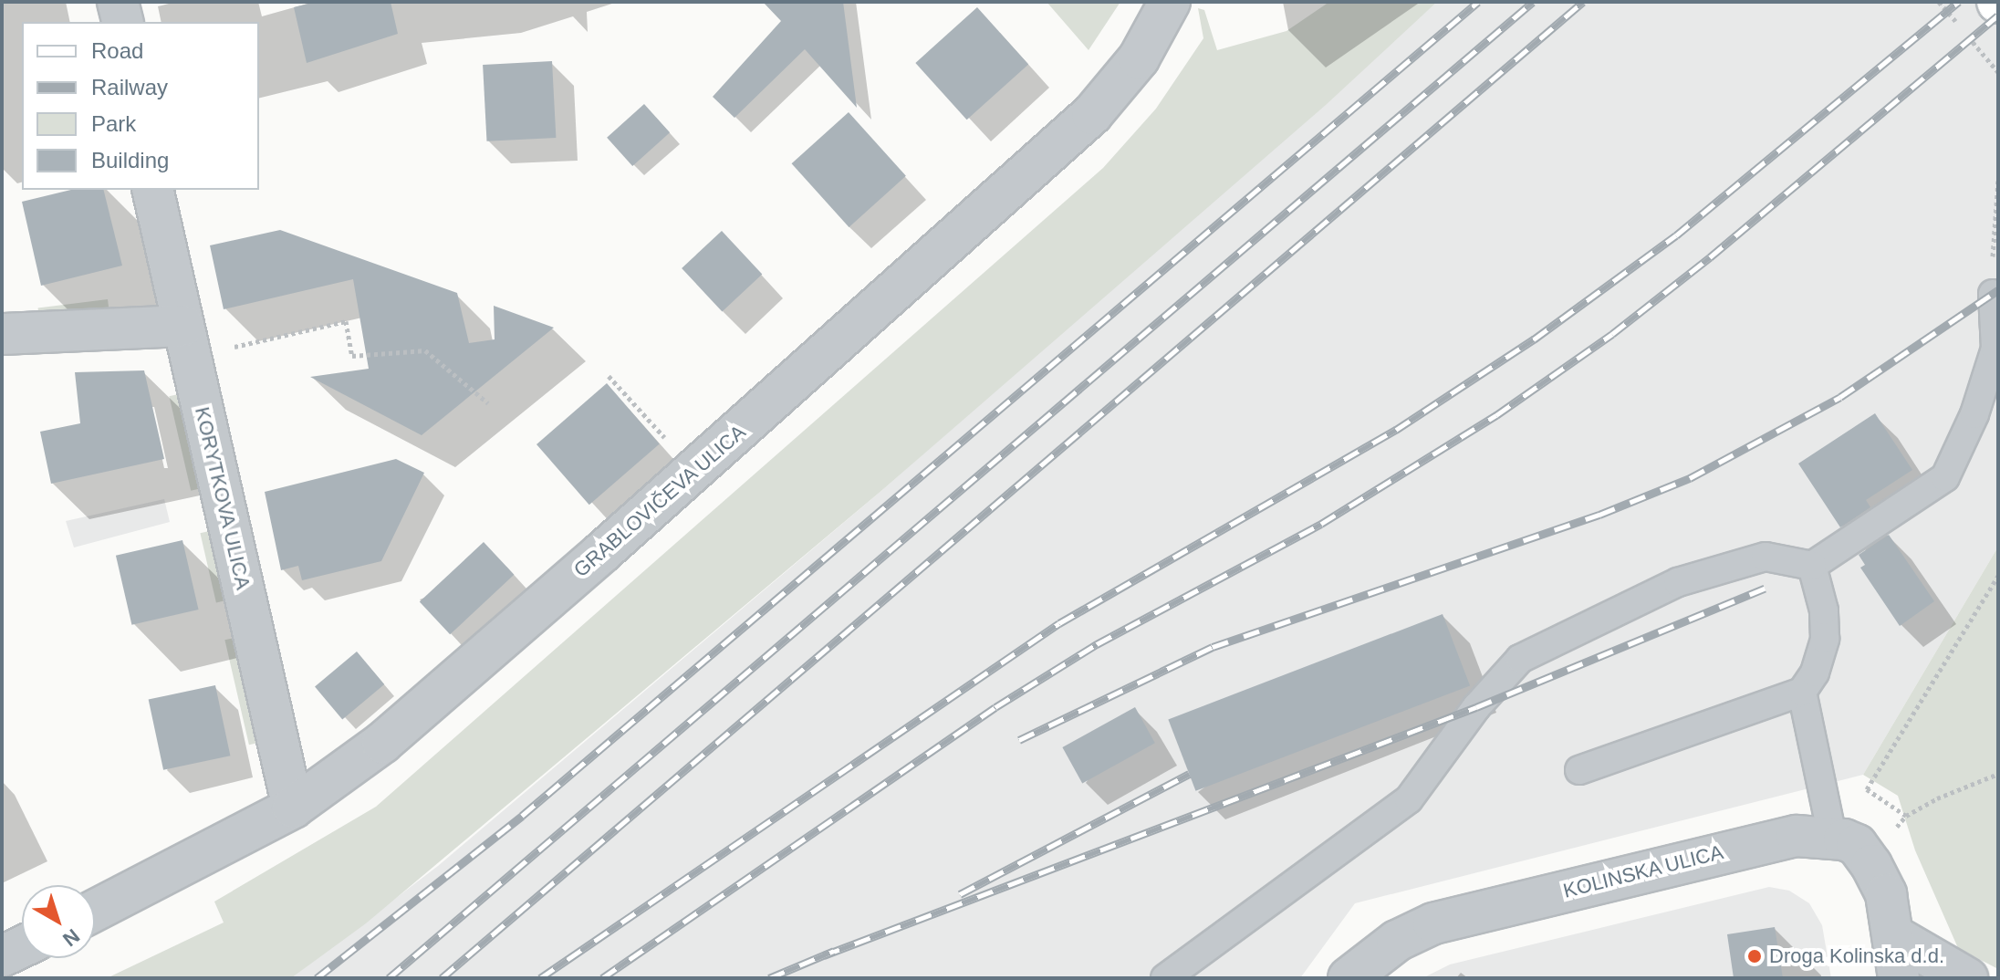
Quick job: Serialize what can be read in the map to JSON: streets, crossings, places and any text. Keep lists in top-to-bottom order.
{
  "streets": {
    "street": ["KORYTKOVA ULICA", "GRABLOVIČEVA ULICA", "KOLINSKA ULICA"]
  },
  "crossings": [
    ["KORYTKOVA ULICA", "GRABLOVIČEVA ULICA"]
  ],
  "places": ["Droga Kolinska d.d."],
  "legend": [
    "Road",
    "Railway",
    "Park",
    "Building"
  ],
  "north": "bottom right"
}
